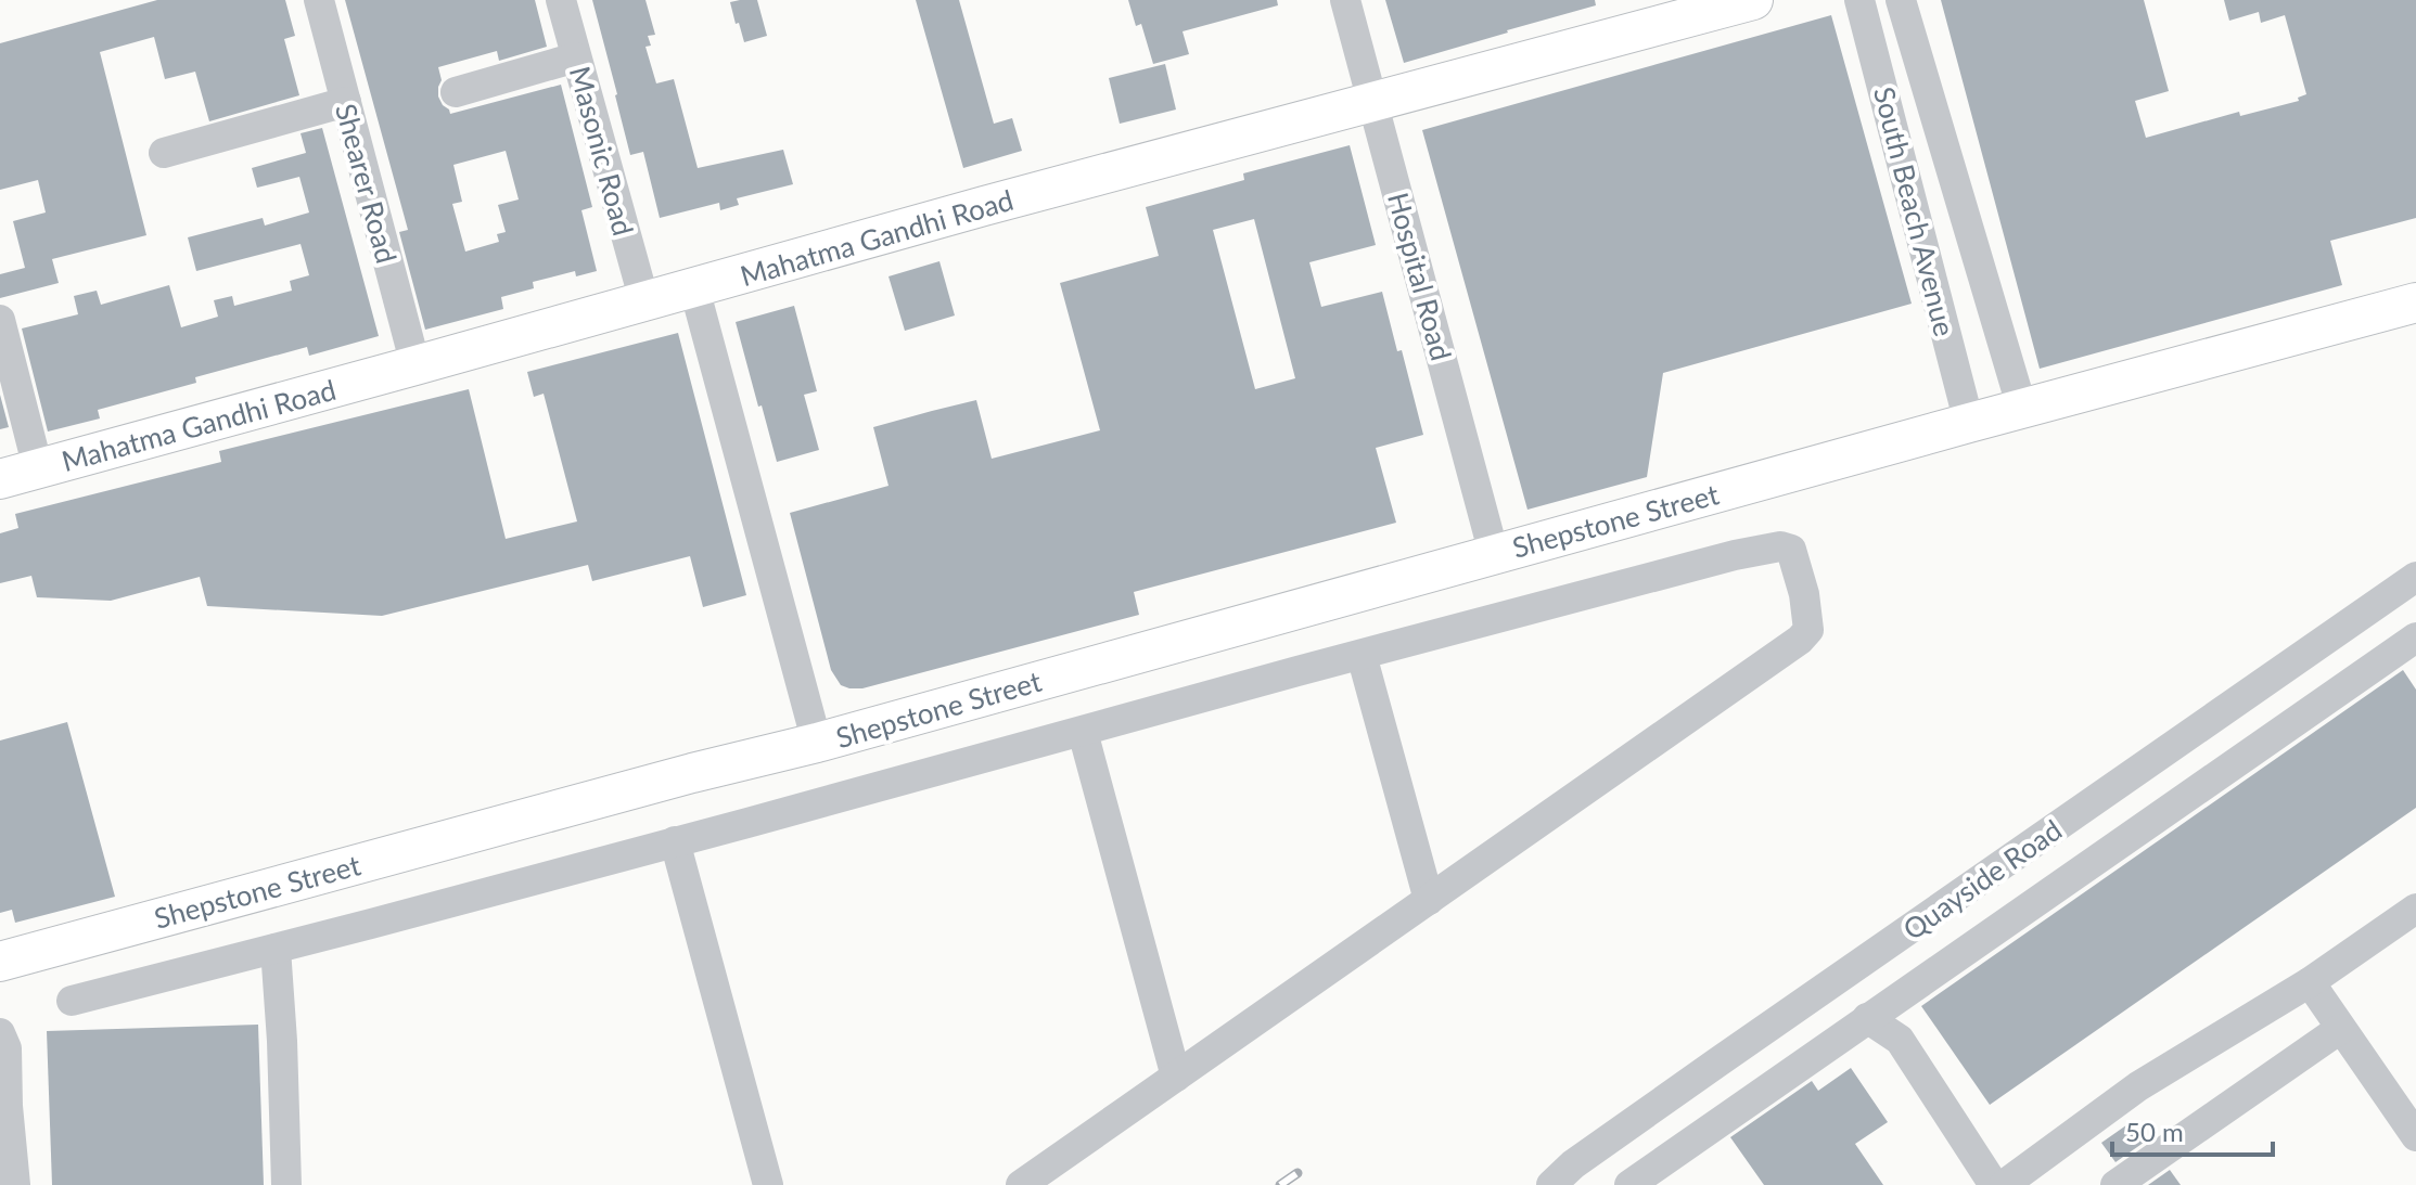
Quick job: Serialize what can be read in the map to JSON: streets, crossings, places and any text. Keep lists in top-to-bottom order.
{
  "streets": {
    "main road": ["Mahatma Gandhi Road", "Shepstone Street"],
    "street": [
      "Masonic Road",
      "Shearer Road",
      "South Beach Avenue",
      "Hospital Road",
      "Quayside Road"
    ]
  },
  "crossings": [
    ["Masonic Road", "Mahatma Gandhi Road"],
    ["Shearer Road", "Mahatma Gandhi Road"],
    ["South Beach Avenue", "Shepstone Street"],
    ["Mahatma Gandhi Road", "Hospital Road"],
    ["Mahatma Gandhi Road", "Shepstone Street"],
    ["Hospital Road", "Shepstone Street"]
  ],
  "scale_bar": "50 m"
}
